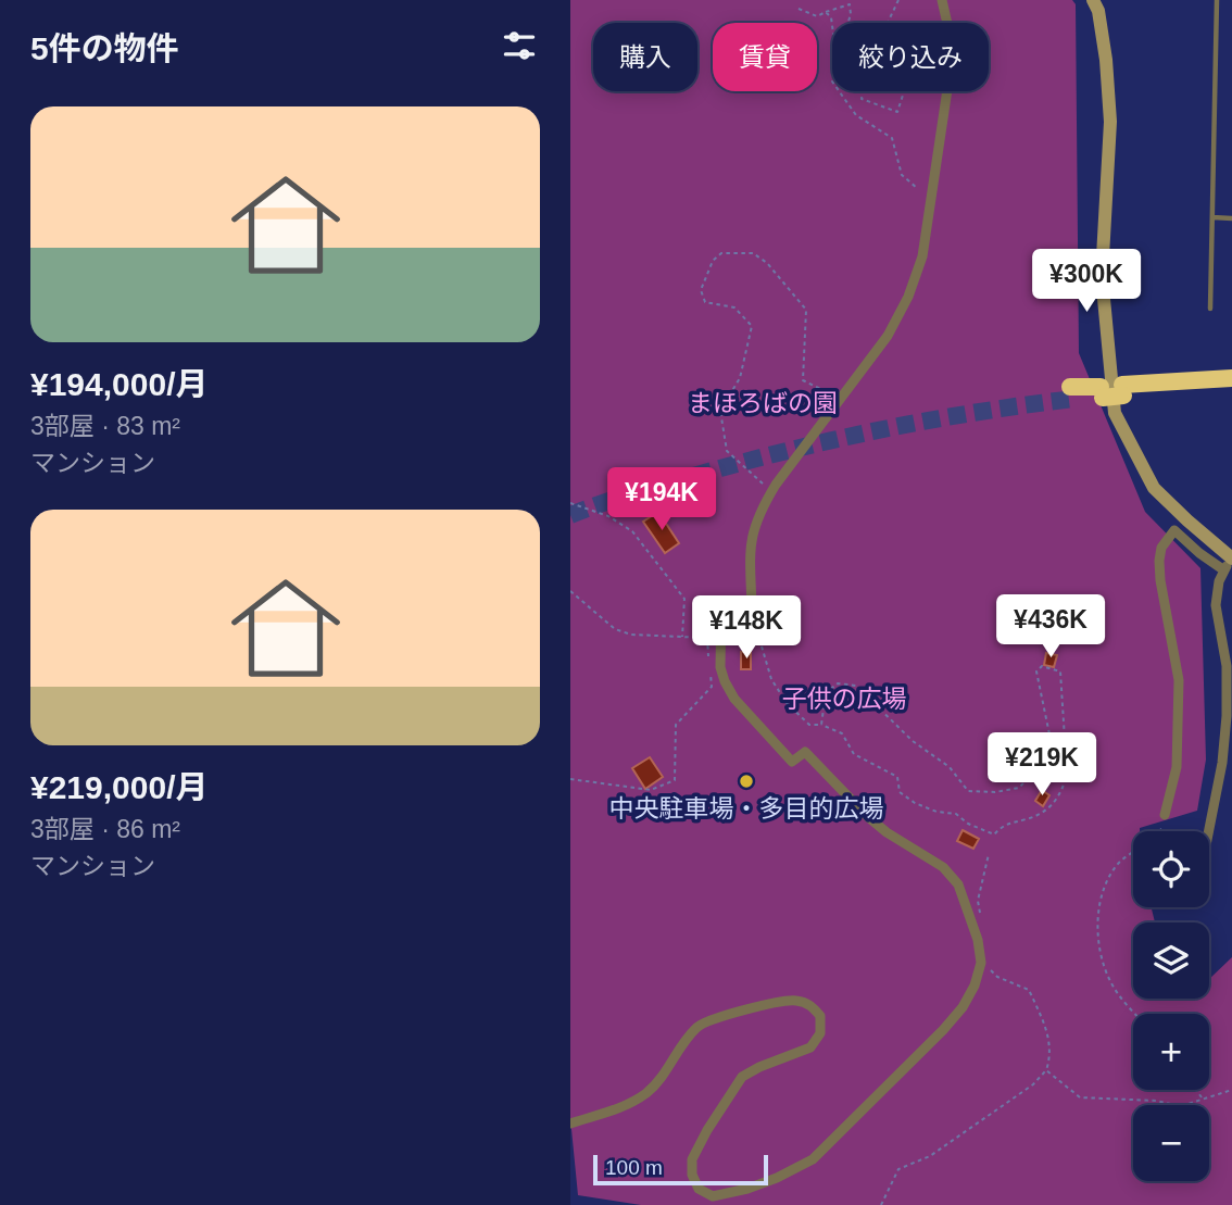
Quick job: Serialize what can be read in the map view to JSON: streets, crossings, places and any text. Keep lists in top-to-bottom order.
{
  "parks": ["まほろばの園", "子供の広場"],
  "places": ["中央駐車場・多目的広場"],
  "scale_bar": "100 m",
  "page": {
    "heading": "5件の物件",
    "chip": ["購入", "賃貸", "絞り込み"],
    "list": [
      {
        "name": "¥194,000/月",
        "note": "3部屋 · 83 m² · マンション"
      },
      {
        "name": "¥219,000/月",
        "note": "3部屋 · 86 m² · マンション"
      }
    ],
    "price": [
      "¥300K",
      "¥194K",
      "¥436K",
      "¥148K",
      "¥219K"
    ],
    "map_buttons": ["+", "−"],
    "scale": "100 m"
  }
}
